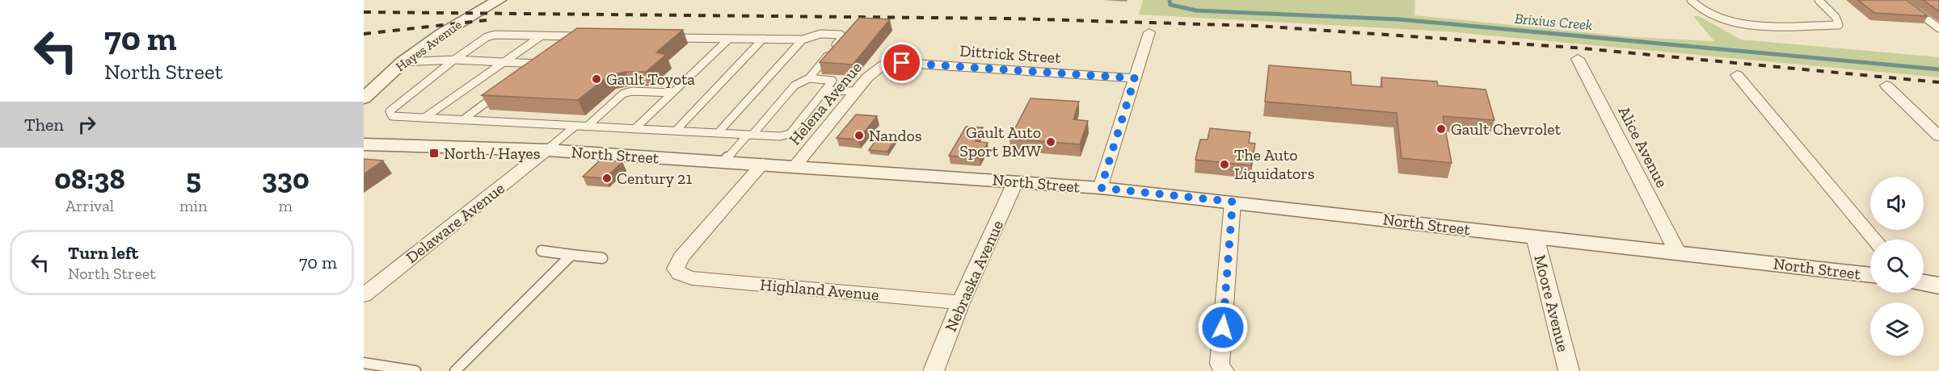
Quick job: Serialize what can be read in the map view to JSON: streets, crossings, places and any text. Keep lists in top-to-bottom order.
{
  "streets": {
    "street": [
      "Hayes Avenue",
      "Dittrick Street",
      "Helena Avenue",
      "Alice Avenue",
      "North Street",
      "Delaware Avenue",
      "Nebraska Avenue",
      "Highland Avenue",
      "Moore Avenue"
    ]
  },
  "crossings": [
    ["Dittrick Street", "Helena Avenue"],
    ["Helena Avenue", "North Street"],
    ["Alice Avenue", "North Street"],
    ["North Street", "Delaware Avenue"],
    ["North Street", "Nebraska Avenue"],
    ["North Street", "Highland Avenue"],
    ["North Street", "Moore Avenue"],
    ["Nebraska Avenue", "Highland Avenue"]
  ],
  "water": ["Brixius Creek"],
  "places": {
    "other": [
      "Gault Toyota",
      "Gault Chevrolet",
      "Nandos",
      "Gault Auto Sport BMW",
      "The Auto Liquidators",
      "Century 21"
    ],
    "transit": ["North / Hayes"]
  },
  "page": {
    "turn": ["70 m", "North Street"],
    "then": "Then",
    "eta": [
      "08:38",
      "Arrival",
      "5",
      "min",
      "330",
      "m"
    ],
    "list": [
      {
        "name": "Turn left",
        "note": "North Street",
        "value": "70 m"
      }
    ]
  }
}
